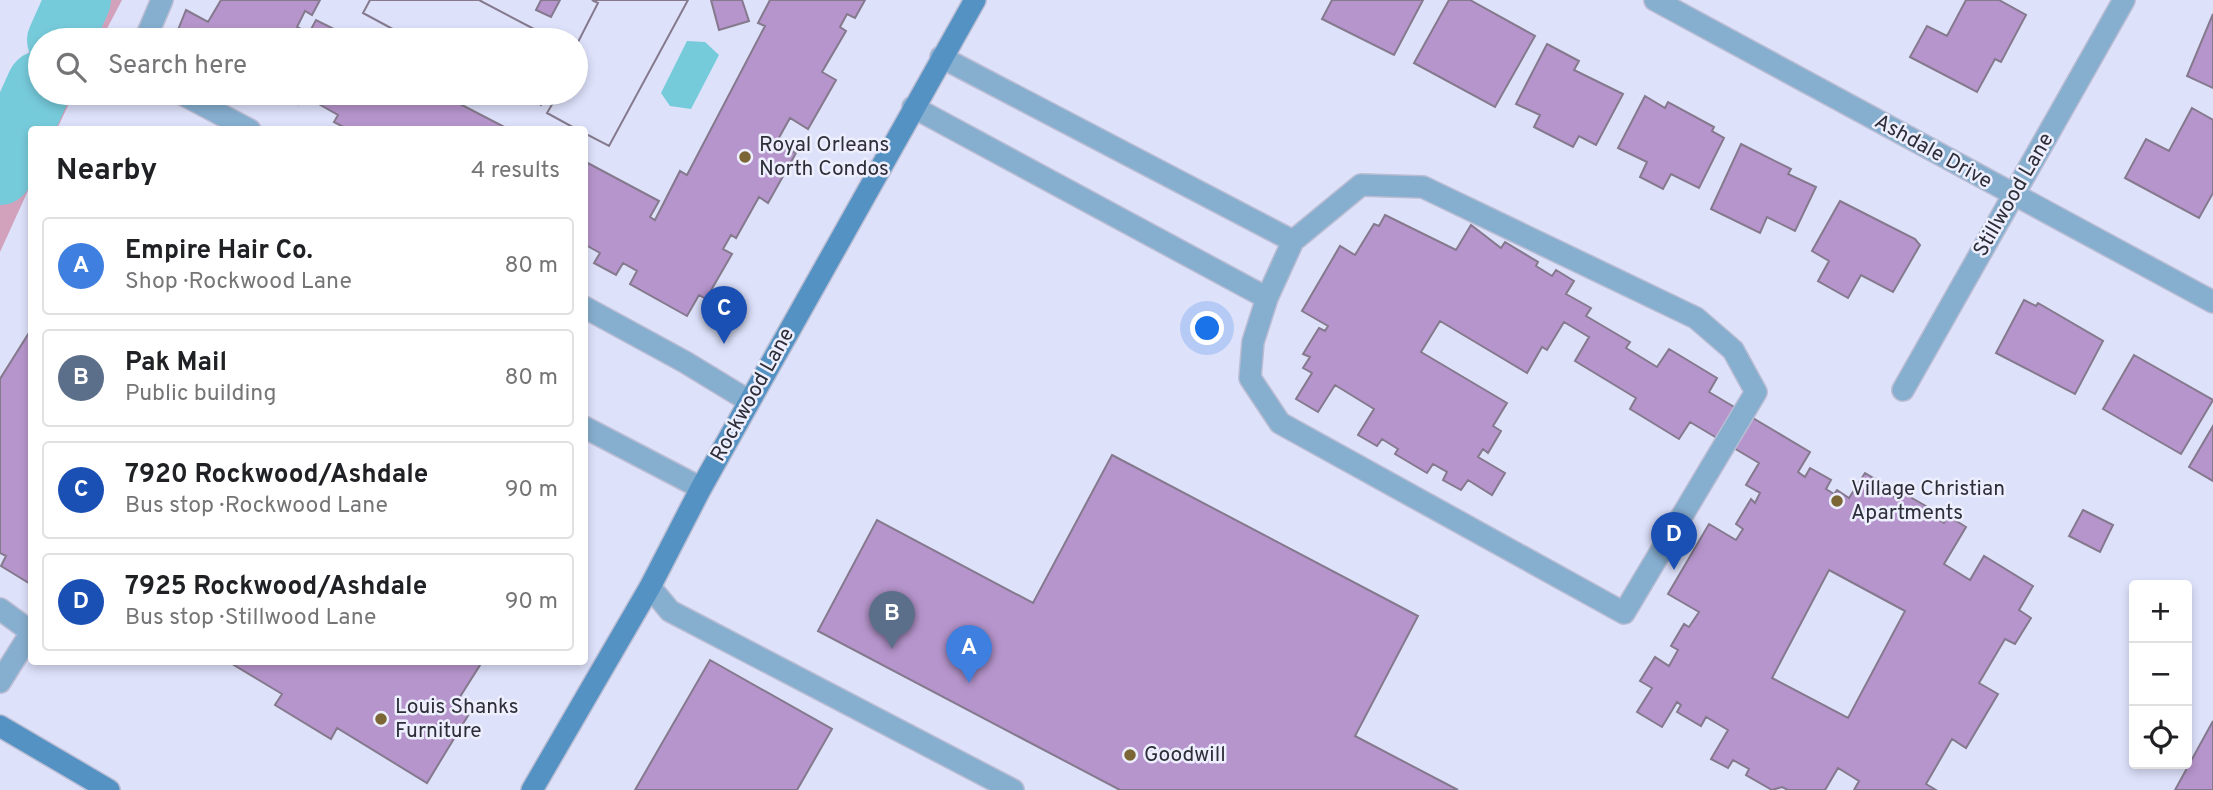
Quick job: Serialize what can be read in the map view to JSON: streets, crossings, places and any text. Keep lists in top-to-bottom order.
{
  "streets": {
    "street": ["Ashdale Drive", "Stillwood Lane", "Rockwood Lane"]
  },
  "crossings": [
    ["Ashdale Drive", "Stillwood Lane"]
  ],
  "places": [
    "Royal Orleans North Condos",
    "Village Christian Apartments",
    "Louis Shanks Furniture",
    "Goodwill"
  ],
  "page": {
    "search": "Search here",
    "heading": ["Nearby", "4 results"],
    "list": [
      {
        "mark": "A",
        "name": "Empire Hair Co.",
        "note": "Shop · Rockwood Lane",
        "value": "80 m"
      },
      {
        "mark": "B",
        "name": "Pak Mail",
        "note": "Public building",
        "value": "80 m"
      },
      {
        "mark": "C",
        "name": "7920 Rockwood/Ashdale",
        "note": "Bus stop · Rockwood Lane",
        "value": "90 m"
      },
      {
        "mark": "D",
        "name": "7925 Rockwood/Ashdale",
        "note": "Bus stop · Stillwood Lane",
        "value": "90 m"
      }
    ],
    "pins": [
      "C",
      "D",
      "B",
      "A"
    ],
    "map_buttons": ["+", "−"]
  }
}
